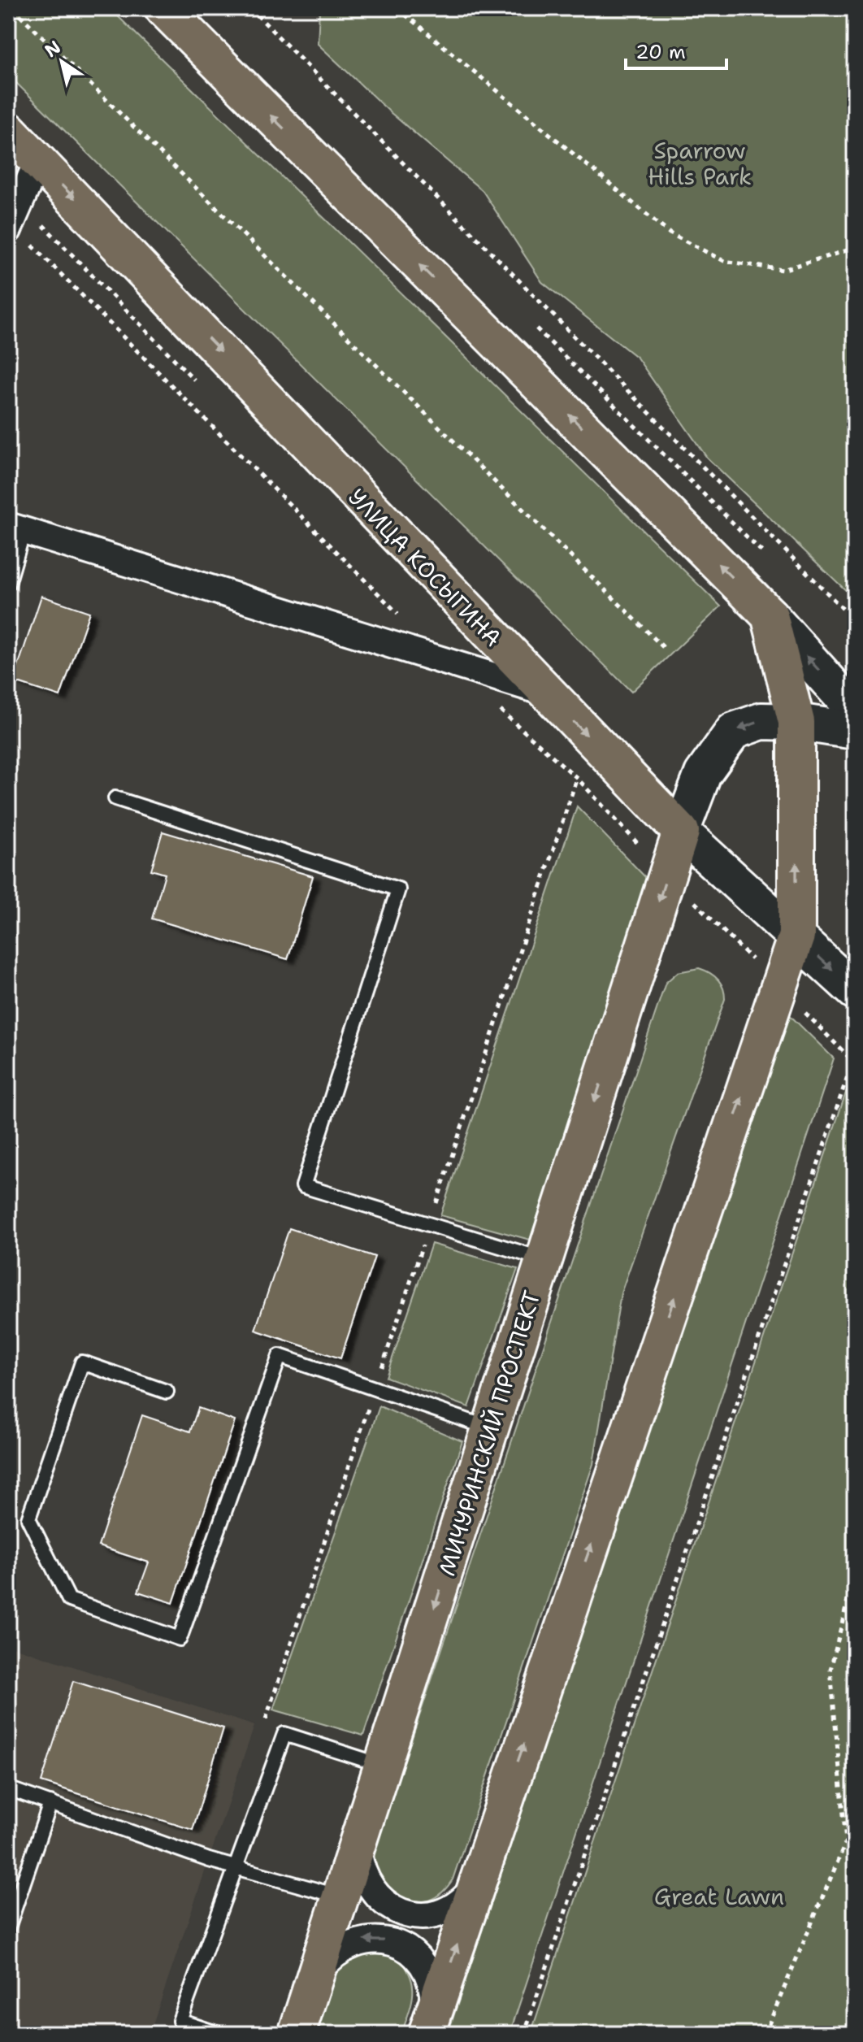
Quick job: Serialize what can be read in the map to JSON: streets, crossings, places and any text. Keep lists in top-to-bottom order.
{
  "streets": {
    "main road": ["УЛИЦА КОСЫГИНА", "МИЧУРИНСКИЙ ПРОСПЕКТ"]
  },
  "crossings": [
    ["УЛИЦА КОСЫГИНА", "МИЧУРИНСКИЙ ПРОСПЕКТ"]
  ],
  "parks": ["Sparrow Hills Park", "Great Lawn"],
  "scale_bar": "20 m",
  "north": "top left"
}
